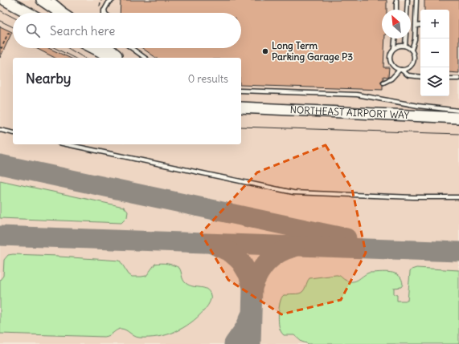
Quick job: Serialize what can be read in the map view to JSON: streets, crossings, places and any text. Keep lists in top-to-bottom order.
{
  "streets": {
    "main road": ["NORTHEAST AIRPORT WAY"]
  },
  "places": ["Long Term Parking Garage P3"],
  "north": "top left",
  "page": {
    "map_buttons": ["+", "−"],
    "search": "Search here",
    "heading": ["Nearby", "0 results"]
  }
}
